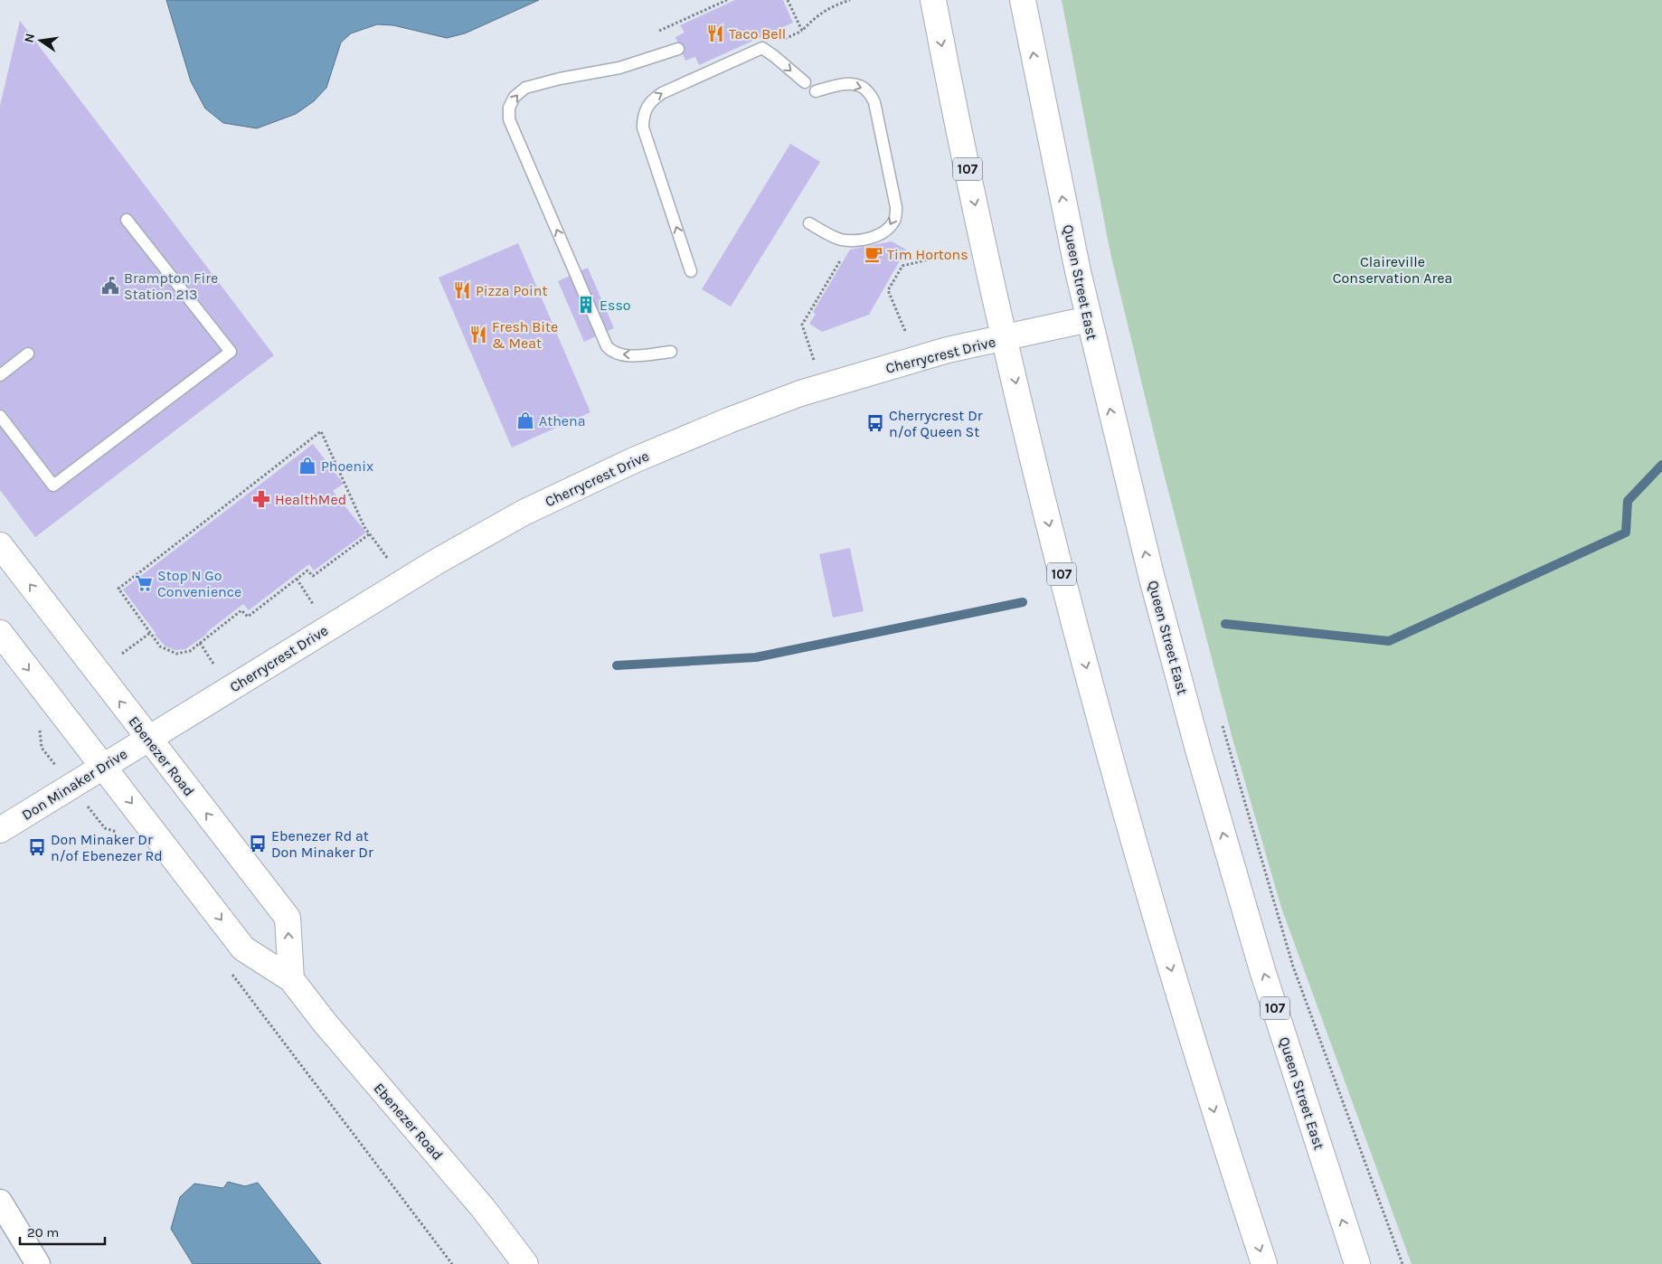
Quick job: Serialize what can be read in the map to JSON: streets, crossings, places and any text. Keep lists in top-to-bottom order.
{
  "streets": {
    "main road": [
      "107",
      "Queen Street East",
      "Cherrycrest Drive",
      "Ebenezer Road",
      "Don Minaker Drive"
    ]
  },
  "crossings": [
    ["107", "Cherrycrest Drive"],
    ["Queen Street East", "Cherrycrest Drive"],
    ["Cherrycrest Drive", "Ebenezer Road"],
    ["Cherrycrest Drive", "Don Minaker Drive"],
    ["Ebenezer Road", "Don Minaker Drive"]
  ],
  "parks": ["Claireville Conservation Area"],
  "places": {
    "restaurant": ["Taco Bell", "Pizza Point", "Fresh Bite & Meat"],
    "cafe": ["Tim Hortons"],
    "public building": ["Brampton Fire Station 213"],
    "building": ["Esso"],
    "shop": ["Athena", "Phoenix"],
    "bus stop": ["Cherrycrest Dr n/of Queen St", "Ebenezer Rd at Don Minaker Dr", "Don Minaker Dr n/of Ebenezer Rd"],
    "pharmacy": ["HealthMed"],
    "supermarket": ["Stop N Go Convenience"]
  },
  "scale_bar": "20 m",
  "north": "left"
}
